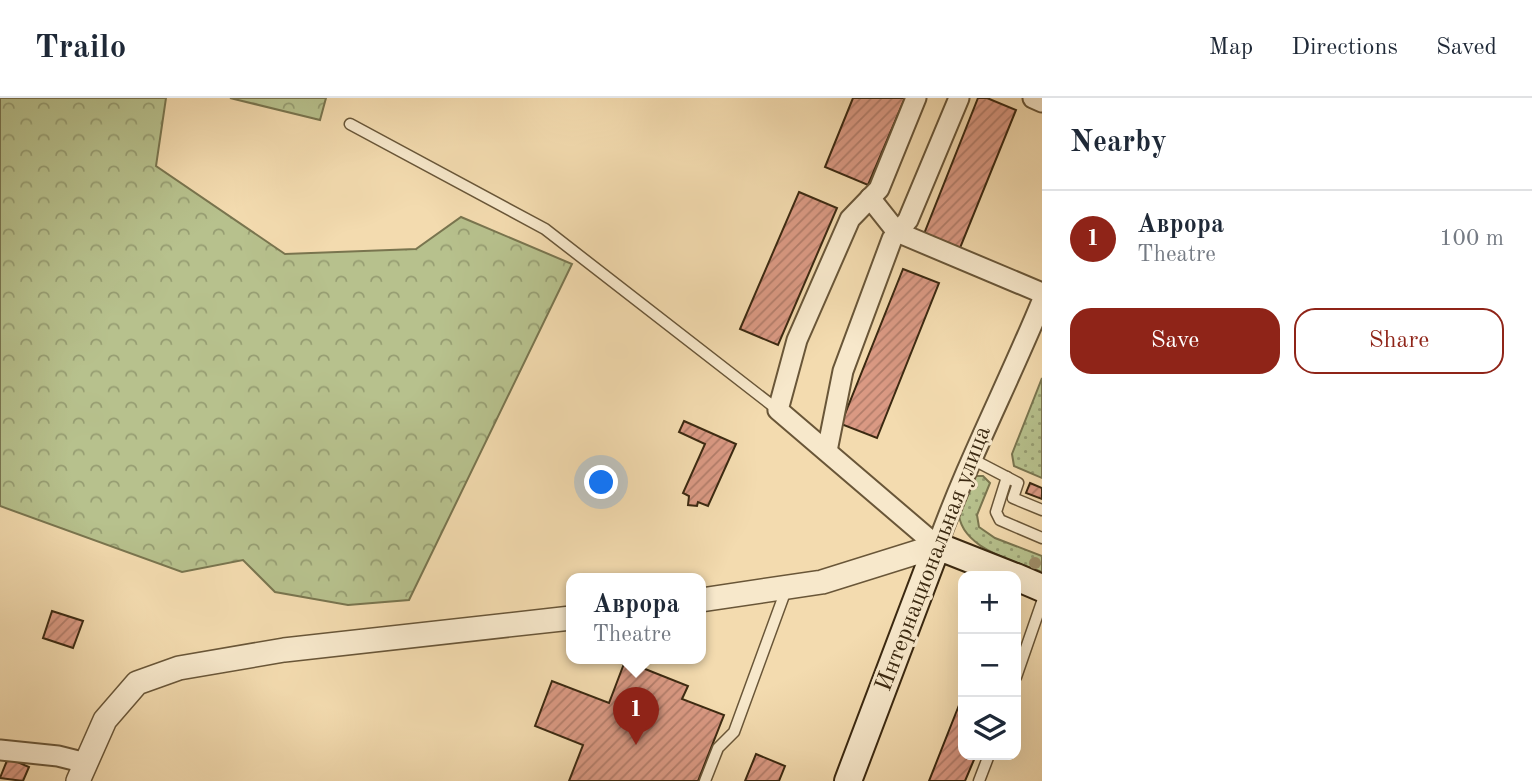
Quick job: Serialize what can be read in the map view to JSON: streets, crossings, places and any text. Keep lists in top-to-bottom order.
{
  "streets": {
    "main road": ["Интернациональная улица"]
  },
  "page": {
    "header": "Trailo",
    "nav": ["Map", "Directions", "Saved"],
    "heading": "Nearby",
    "list": [
      {
        "mark": "1",
        "name": "Аврора",
        "note": "Theatre",
        "value": "100 m"
      }
    ],
    "buttons": ["Save", "Share"],
    "map_buttons": ["+", "−"],
    "popup": ["Аврора", "Theatre"],
    "pins": "1"
  }
}
